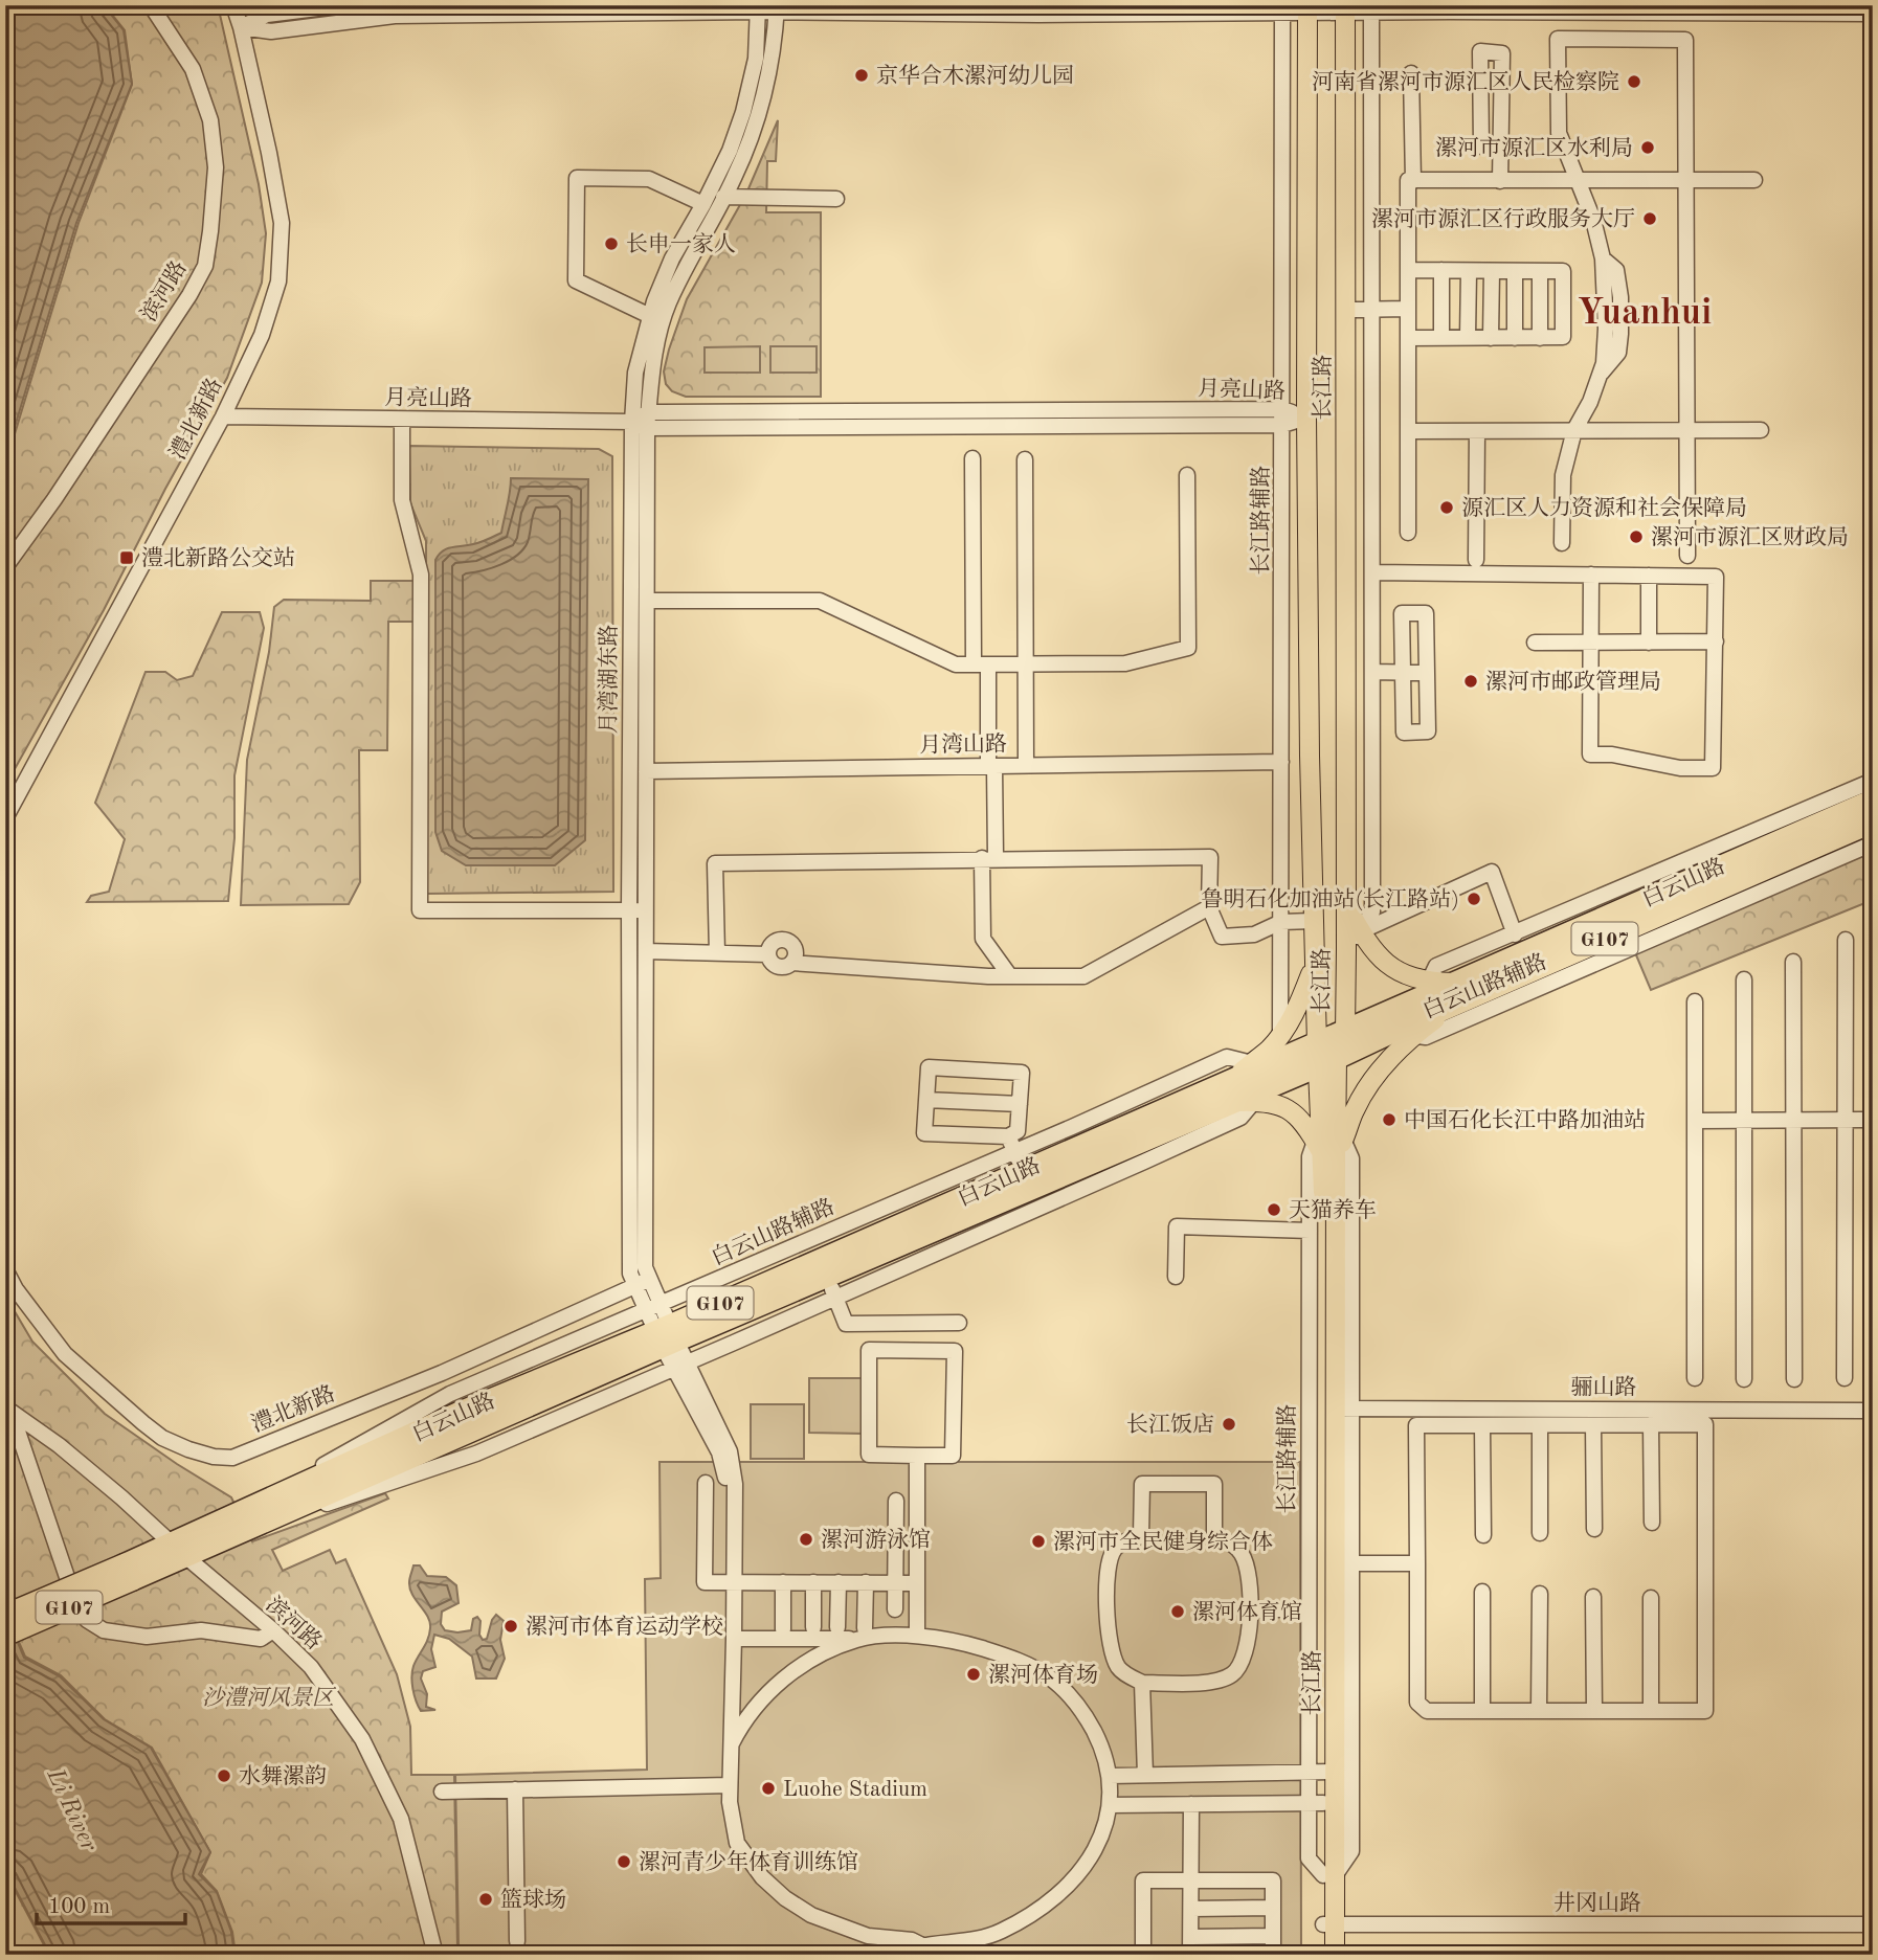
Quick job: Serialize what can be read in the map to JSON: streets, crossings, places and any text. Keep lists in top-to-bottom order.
{
  "streets": {
    "highway": ["白云山路", "G107"],
    "main road": ["长江路"],
    "street": [
      "滨河路",
      "月亮山路",
      "澧北新路",
      "长江路辅路",
      "月湾湖东路",
      "月湾山路",
      "白云山路辅路",
      "骊山路",
      "井冈山路"
    ]
  },
  "crossings": [
    ["滨河路", "白云山路"],
    ["长江路", "月亮山路"],
    ["长江路", "长江路辅路"],
    ["长江路", "白云山路"],
    ["长江路", "骊山路"],
    ["长江路", "井冈山路"],
    ["月亮山路", "澧北新路"],
    ["月亮山路", "长江路辅路"],
    ["月亮山路", "月湾湖东路"],
    ["澧北新路", "月湾湖东路"],
    ["长江路辅路", "月湾山路"],
    ["月湾湖东路", "月湾山路"],
    ["月湾湖东路", "白云山路"],
    ["白云山路", "G107"],
    ["白云山路", "白云山路辅路"]
  ],
  "districts": ["Yuanhui"],
  "water": ["Li River"],
  "parks": ["沙澧河风景区"],
  "places": {
    "other": [
      "京华合木漯河幼儿园",
      "河南省漯河市源汇区人民检察院",
      "漯河市源汇区水利局",
      "漯河市源汇区行政服务大厅",
      "长申一家人",
      "源汇区人力资源和社会保障局",
      "漯河市源汇区财政局",
      "漯河市邮政管理局",
      "鲁明石化加油站(长江路站)",
      "中国石化长江中路加油站",
      "天猫养车",
      "长江饭店",
      "漯河游泳馆",
      "漯河市全民健身综合体",
      "漯河体育馆",
      "漯河市体育运动学校",
      "漯河体育场",
      "水舞漯韵",
      "Luohe Stadium",
      "漯河青少年体育训练馆",
      "篮球场"
    ],
    "transit": ["澧北新路公交站"]
  },
  "scale_bar": "100 m"
}
